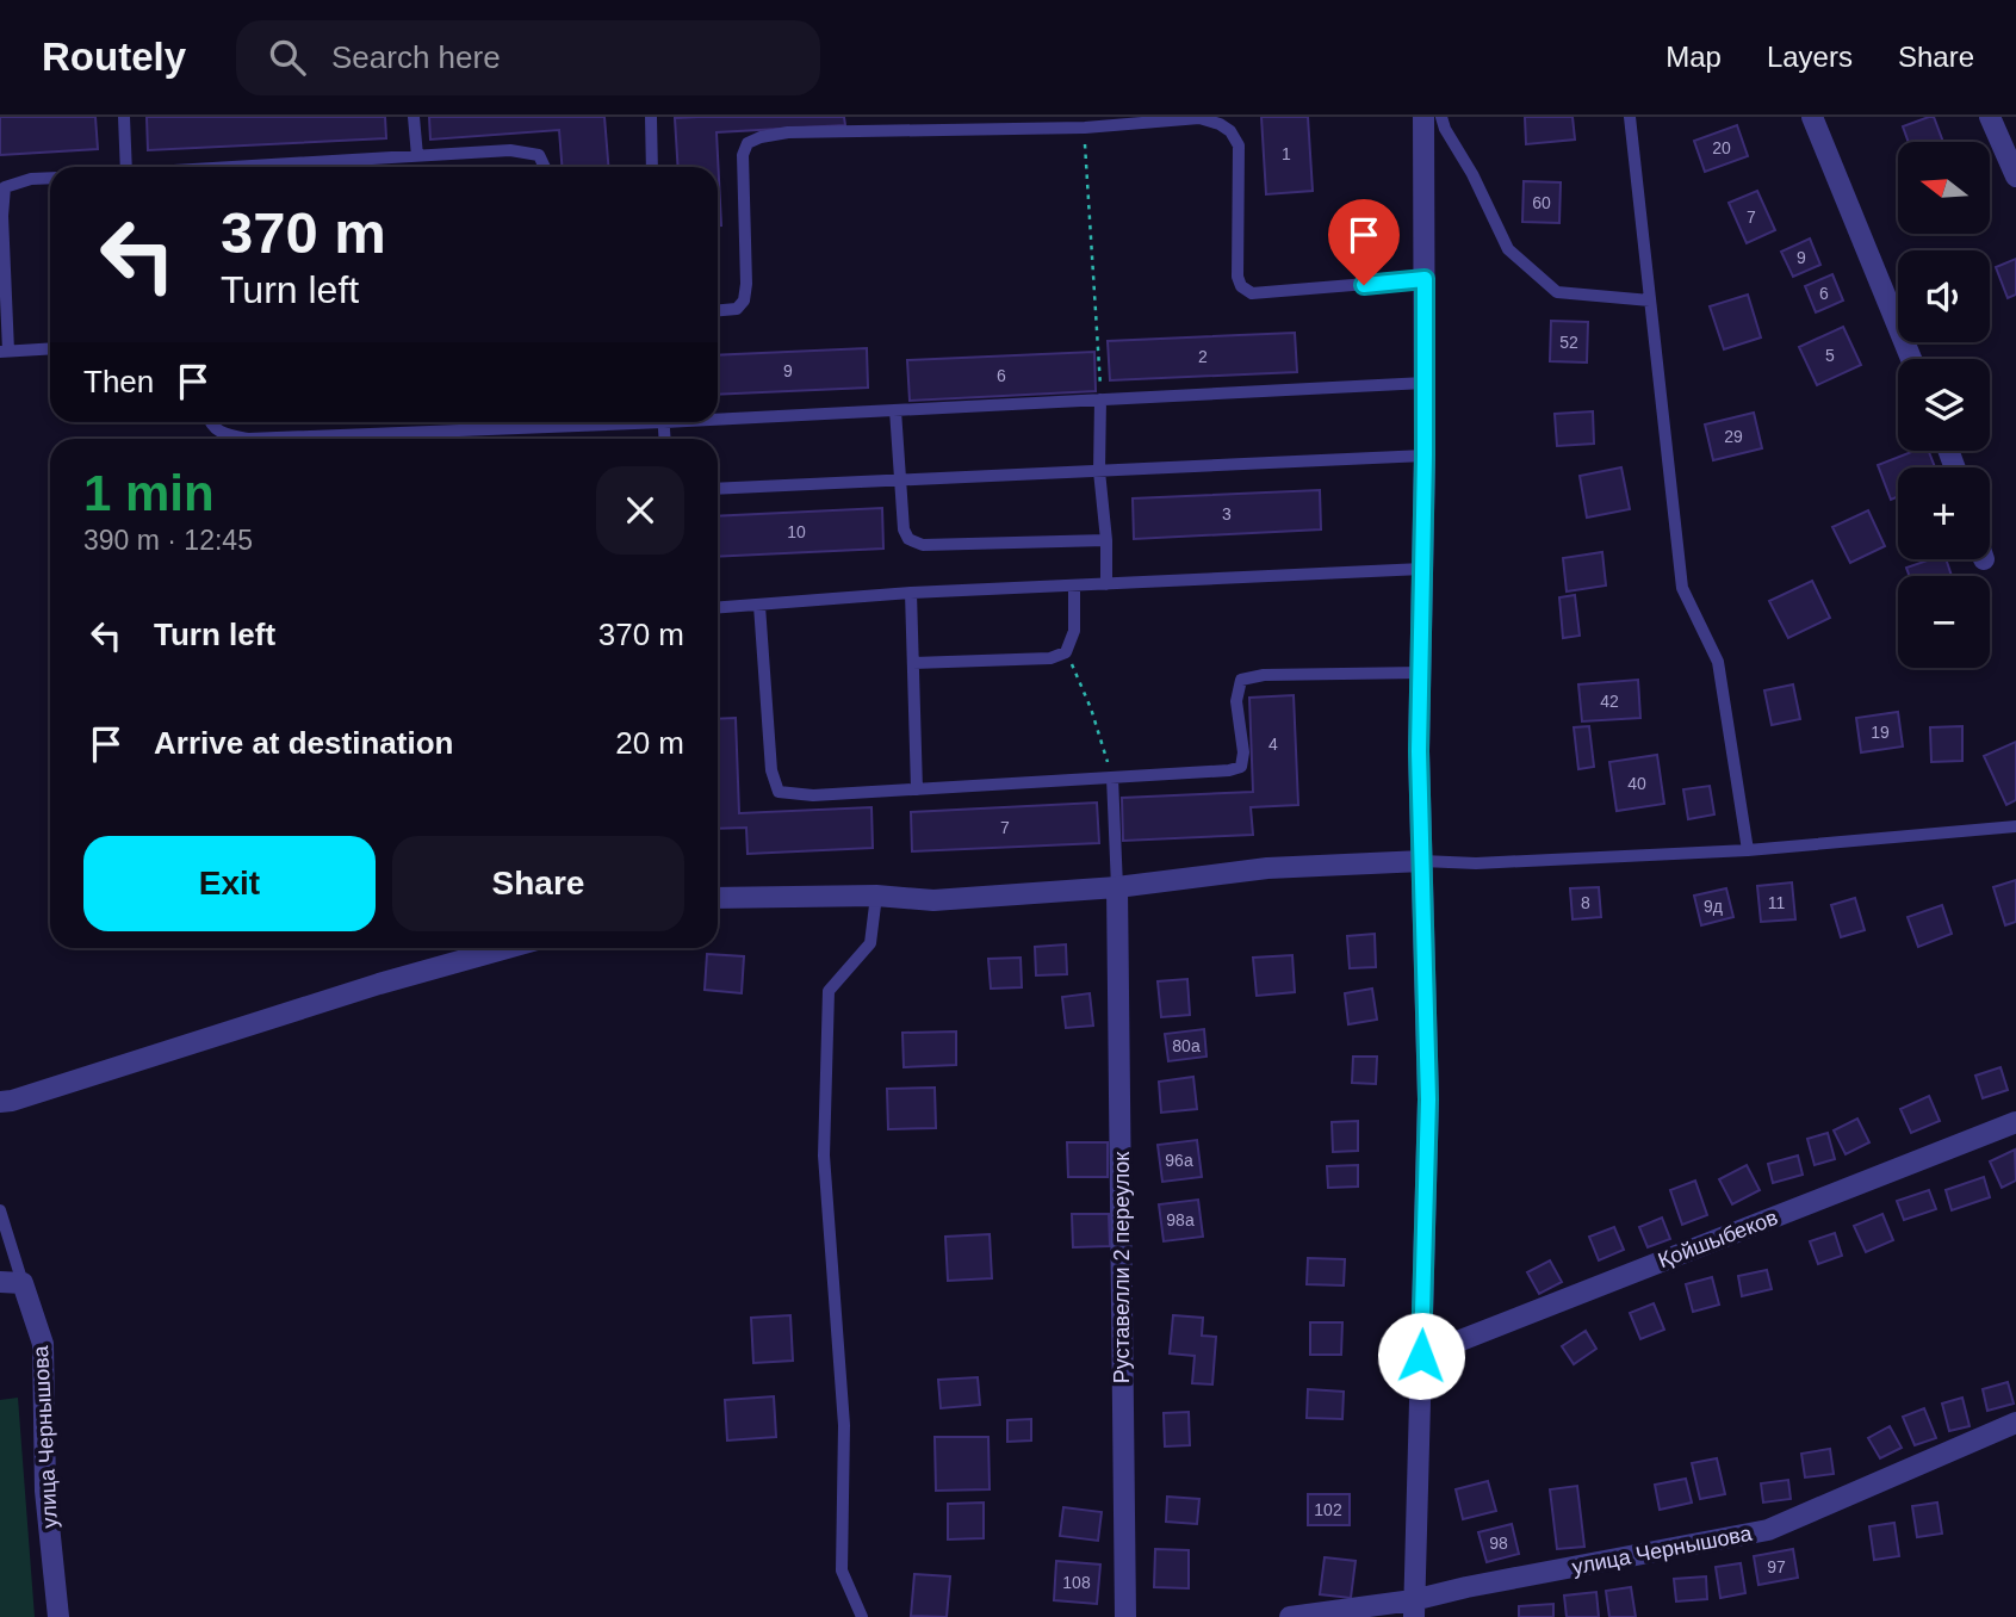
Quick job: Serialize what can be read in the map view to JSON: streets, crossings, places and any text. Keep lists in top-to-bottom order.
{
  "streets": {
    "street": ["Қойшыбеков", "Руставелли 2 переулок", "улица Чернышова"]
  },
  "house_numbers": [
    "20",
    "1",
    "60",
    "7",
    "9",
    "6",
    "52",
    "5",
    "2",
    "9",
    "6",
    "29",
    "3",
    "10",
    "42",
    "19",
    "4",
    "40",
    "7",
    "8",
    "11",
    "9д",
    "80а",
    "96а",
    "98а",
    "102",
    "98",
    "97",
    "108"
  ],
  "north": "left",
  "page": {
    "header": "Routely",
    "search": "Search here",
    "nav": ["Map", "Layers", "Share"],
    "map_buttons": ["+", "−"],
    "turn": ["370 m", "Turn left"],
    "then": "Then",
    "heading": ["1 min", "390 m · 12:45"],
    "list": [
      {
        "name": "Turn left",
        "value": "370 m"
      },
      {
        "name": "Arrive at destination",
        "value": "20 m"
      }
    ],
    "buttons": ["Exit", "Share"]
  }
}
